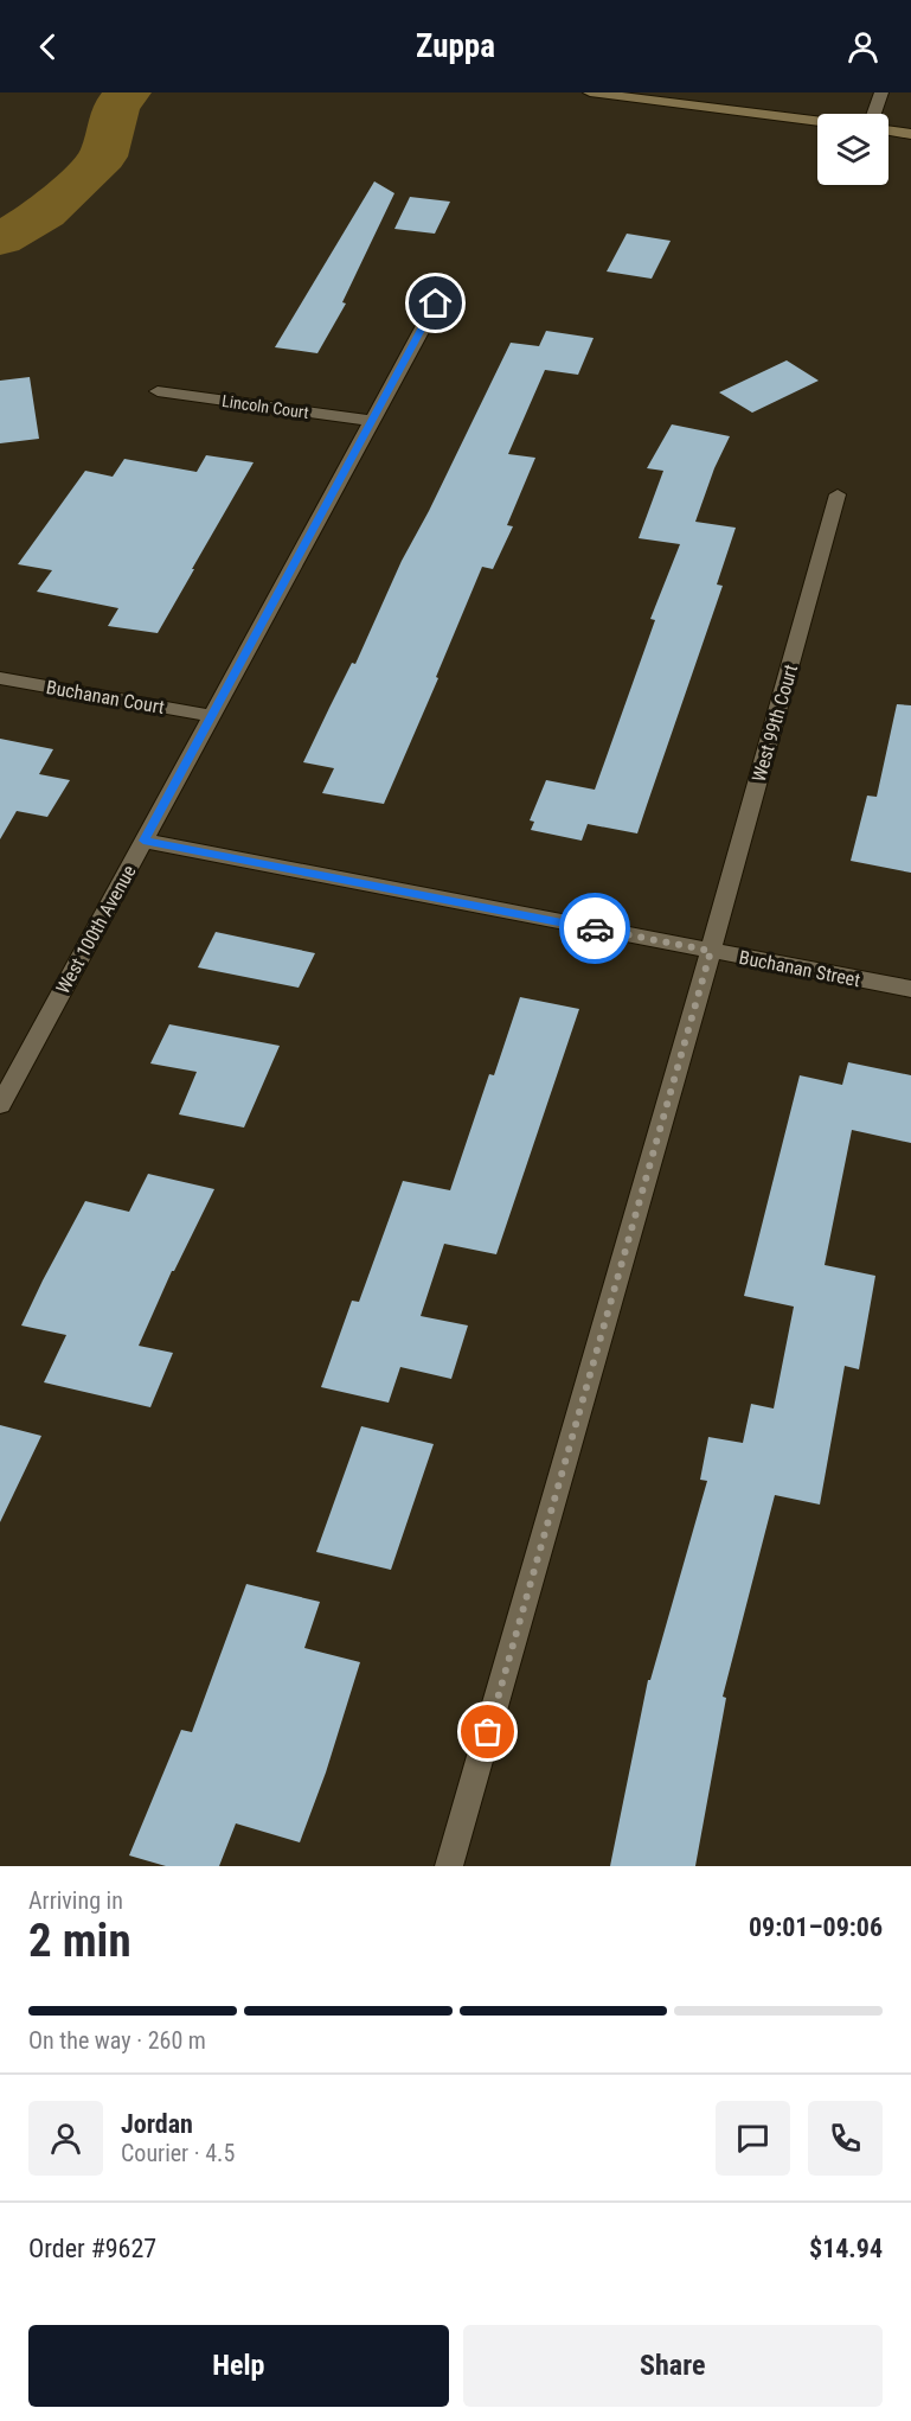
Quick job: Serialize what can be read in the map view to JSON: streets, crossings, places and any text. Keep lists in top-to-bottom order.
{
  "streets": {
    "street": [
      "Lincoln Court",
      "Buchanan Court",
      "West 99th Court",
      "West 100th Avenue",
      "Buchanan Street"
    ]
  },
  "crossings": [
    ["Lincoln Court", "West 100th Avenue"],
    ["Buchanan Court", "West 100th Avenue"],
    ["West 99th Court", "Buchanan Street"],
    ["West 100th Avenue", "Buchanan Street"]
  ],
  "page": {
    "header": "Zuppa",
    "heading": ["2 min", "Arriving in", "09:01–09:06"],
    "panel": [
      "Jordan",
      "Courier · 4.5",
      "Order #9627",
      "$14.94"
    ],
    "bar": "On the way · 260 m",
    "buttons": ["Help", "Share"]
  }
}
